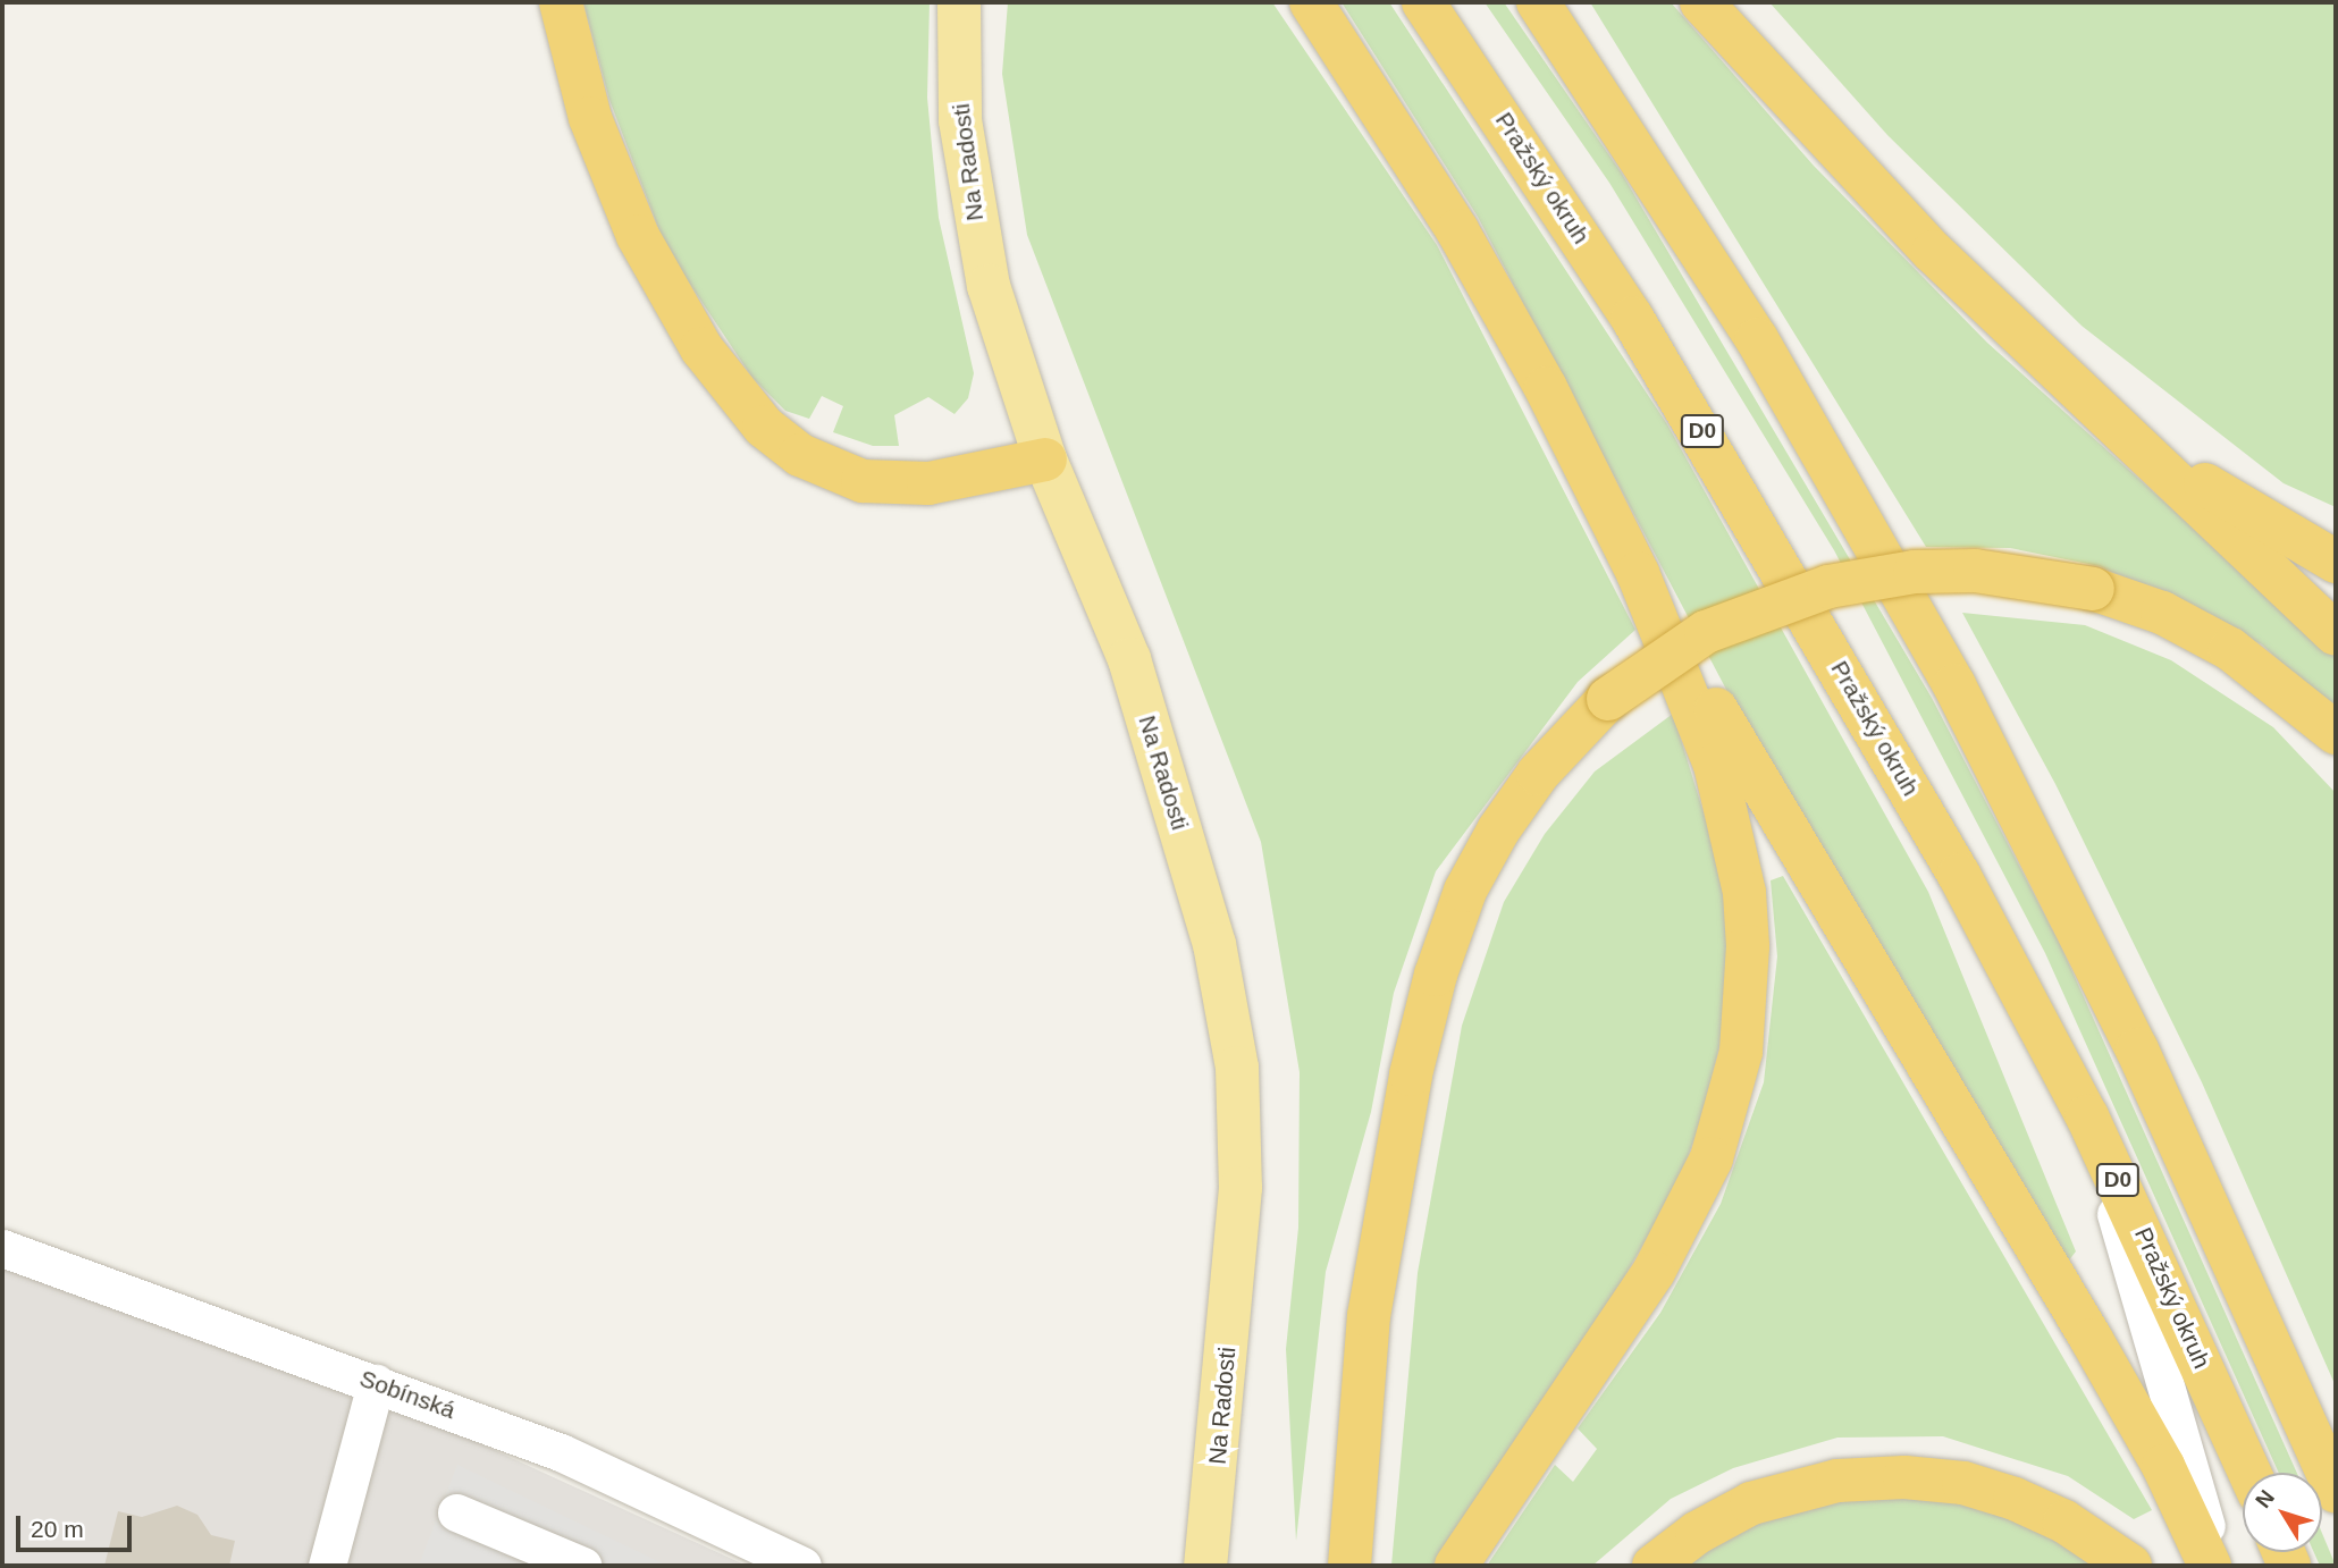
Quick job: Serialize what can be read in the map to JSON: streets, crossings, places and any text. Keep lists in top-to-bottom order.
{
  "streets": {
    "highway": ["Pražský okruh", "D0"],
    "main road": ["Na Radosti"],
    "street": ["Sobínská"]
  },
  "scale_bar": "20 m",
  "north": "top left"
}
